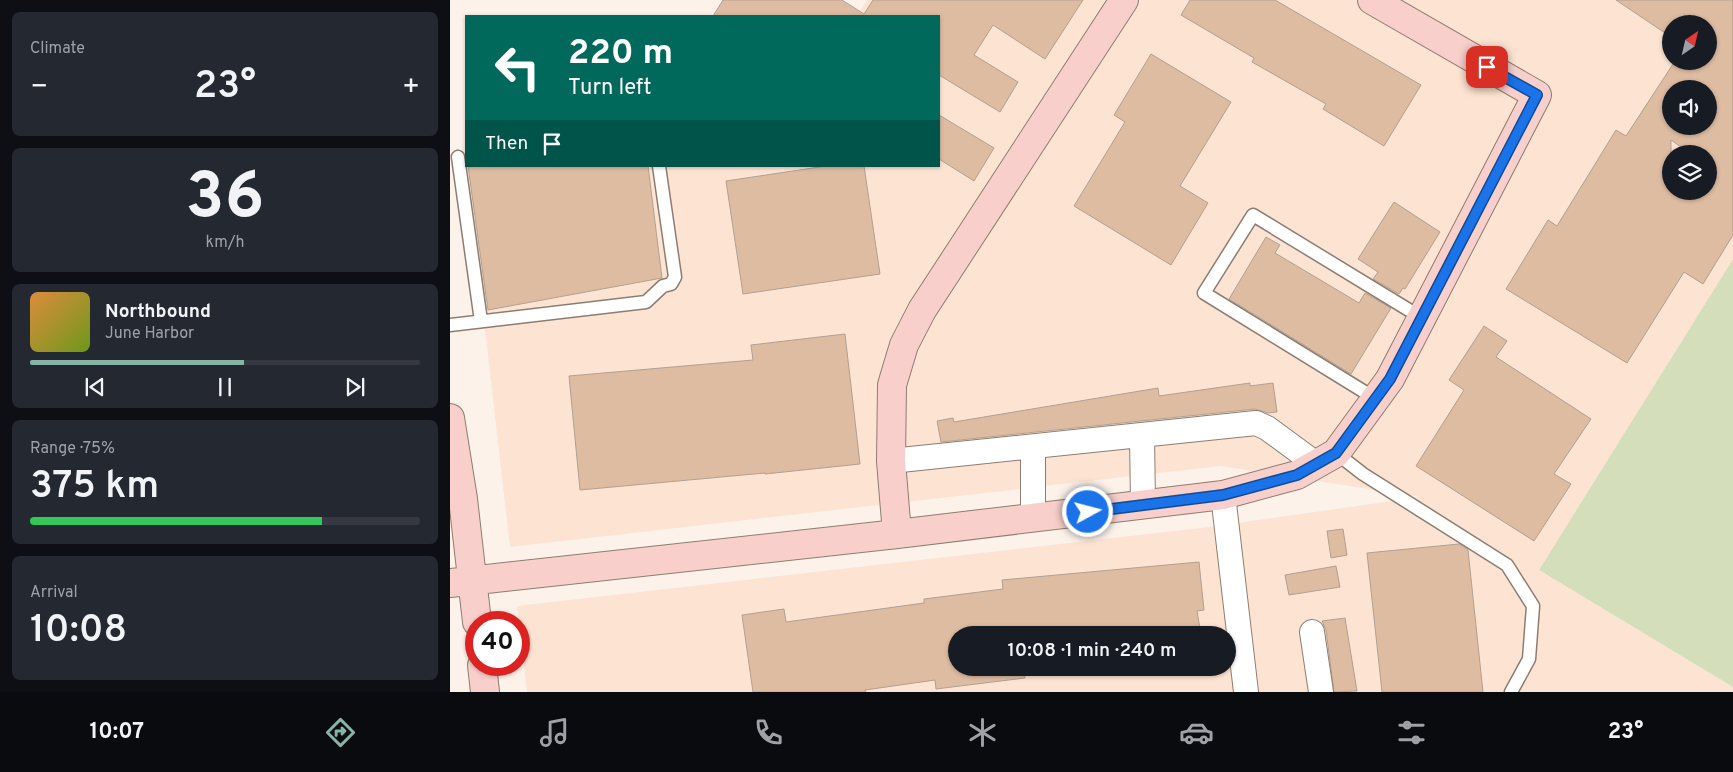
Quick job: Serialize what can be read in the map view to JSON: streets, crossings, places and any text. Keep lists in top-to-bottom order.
{
  "north": "top right",
  "page": {
    "tile": [
      "Climate",
      ["36", "km/h"],
      ["Range · 75%", "375 km"],
      ["Arrival", "10:08"]
    ],
    "turn": ["220 m", "Turn left"],
    "heat": ["−", "23°", "+"],
    "then": "Then",
    "song": ["Northbound", "June Harbor"],
    "limit": "40",
    "trip": "10:08 · 1 min · 240 m",
    "tabs": ["10:07", "23°"]
  }
}
